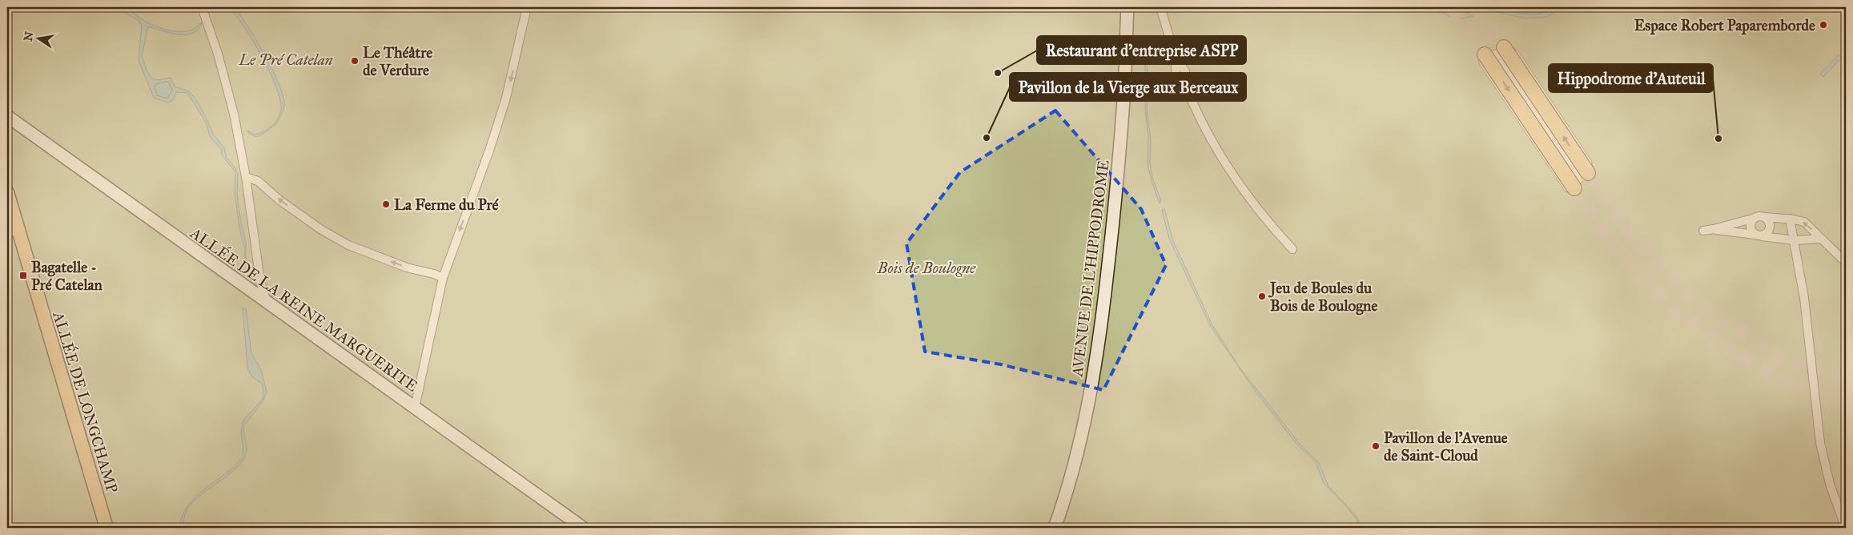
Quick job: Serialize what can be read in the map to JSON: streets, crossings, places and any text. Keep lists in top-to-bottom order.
{
  "streets": {
    "main road": ["AVENUE DE L'HIPPODROME", "ALLÉE DE LA REINE MARGUERITE", "ALLÉE DE LONGCHAMP"]
  },
  "parks": ["Le Pré Catelan", "Bois de Boulogne"],
  "places": {
    "other": [
      "Espace Robert Paparemborde",
      "Le Théâtre de Verdure",
      "Restaurant d'entreprise ASPP",
      "Pavillon de la Vierge aux Berceaux",
      "Hippodrome d'Auteuil",
      "La Ferme du Pré",
      "Jeu de Boules du Bois de Boulogne",
      "Pavillon de l'Avenue de Saint-Cloud"
    ],
    "transit": ["Bagatelle - Pré Catelan"]
  },
  "north": "left"
}
